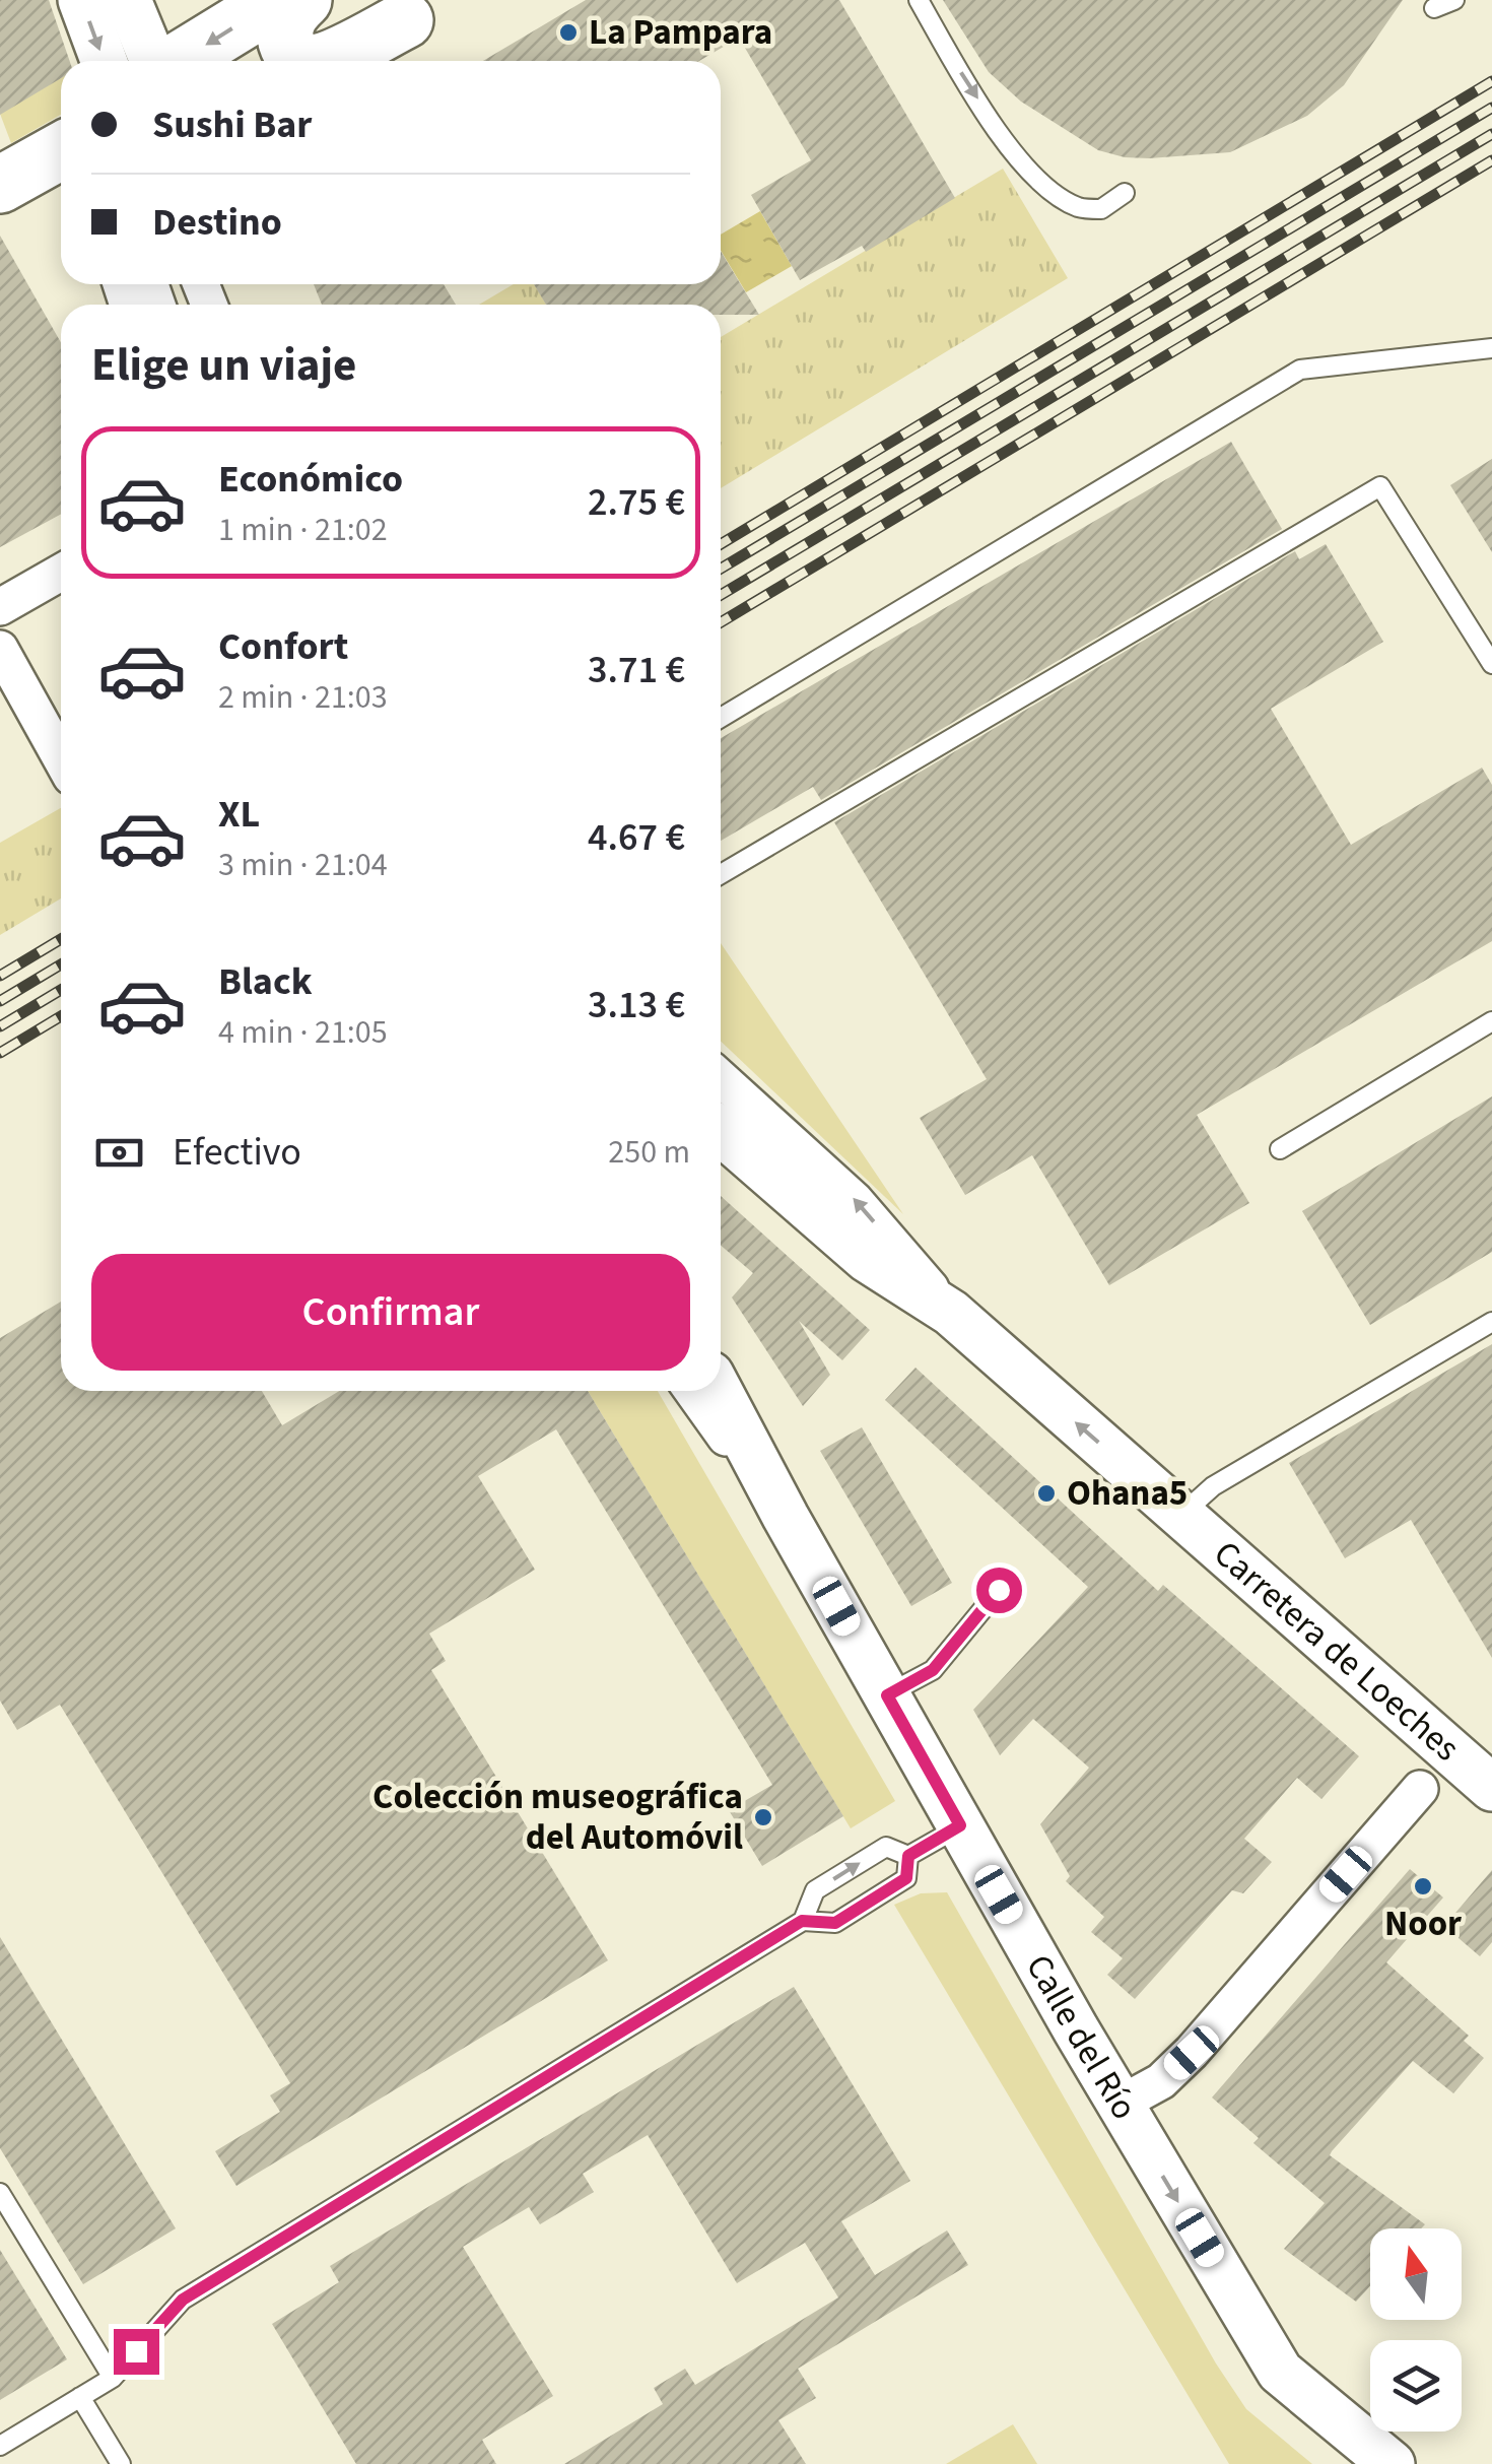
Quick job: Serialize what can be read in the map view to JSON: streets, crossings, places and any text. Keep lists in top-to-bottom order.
{
  "streets": {
    "street": ["Carretera de Loeches", "Calle del Río"]
  },
  "places": [
    "La Pampara",
    "Ohana5",
    "Colección museográfica del Automóvil",
    "Noor"
  ],
  "north": "top",
  "page": {
    "banner": ["Sushi Bar", "Destino"],
    "heading": "Elige un viaje",
    "list": [
      {
        "name": "Económico",
        "note": "1 min · 21:02",
        "value": "2.75 €"
      },
      {
        "name": "Confort",
        "note": "2 min · 21:03",
        "value": "3.71 €"
      },
      {
        "name": "XL",
        "note": "3 min · 21:04",
        "value": "4.67 €"
      },
      {
        "name": "Black",
        "note": "4 min · 21:05",
        "value": "3.13 €"
      }
    ],
    "pay": ["Efectivo", "250 m"],
    "buttons": "Confirmar"
  }
}
